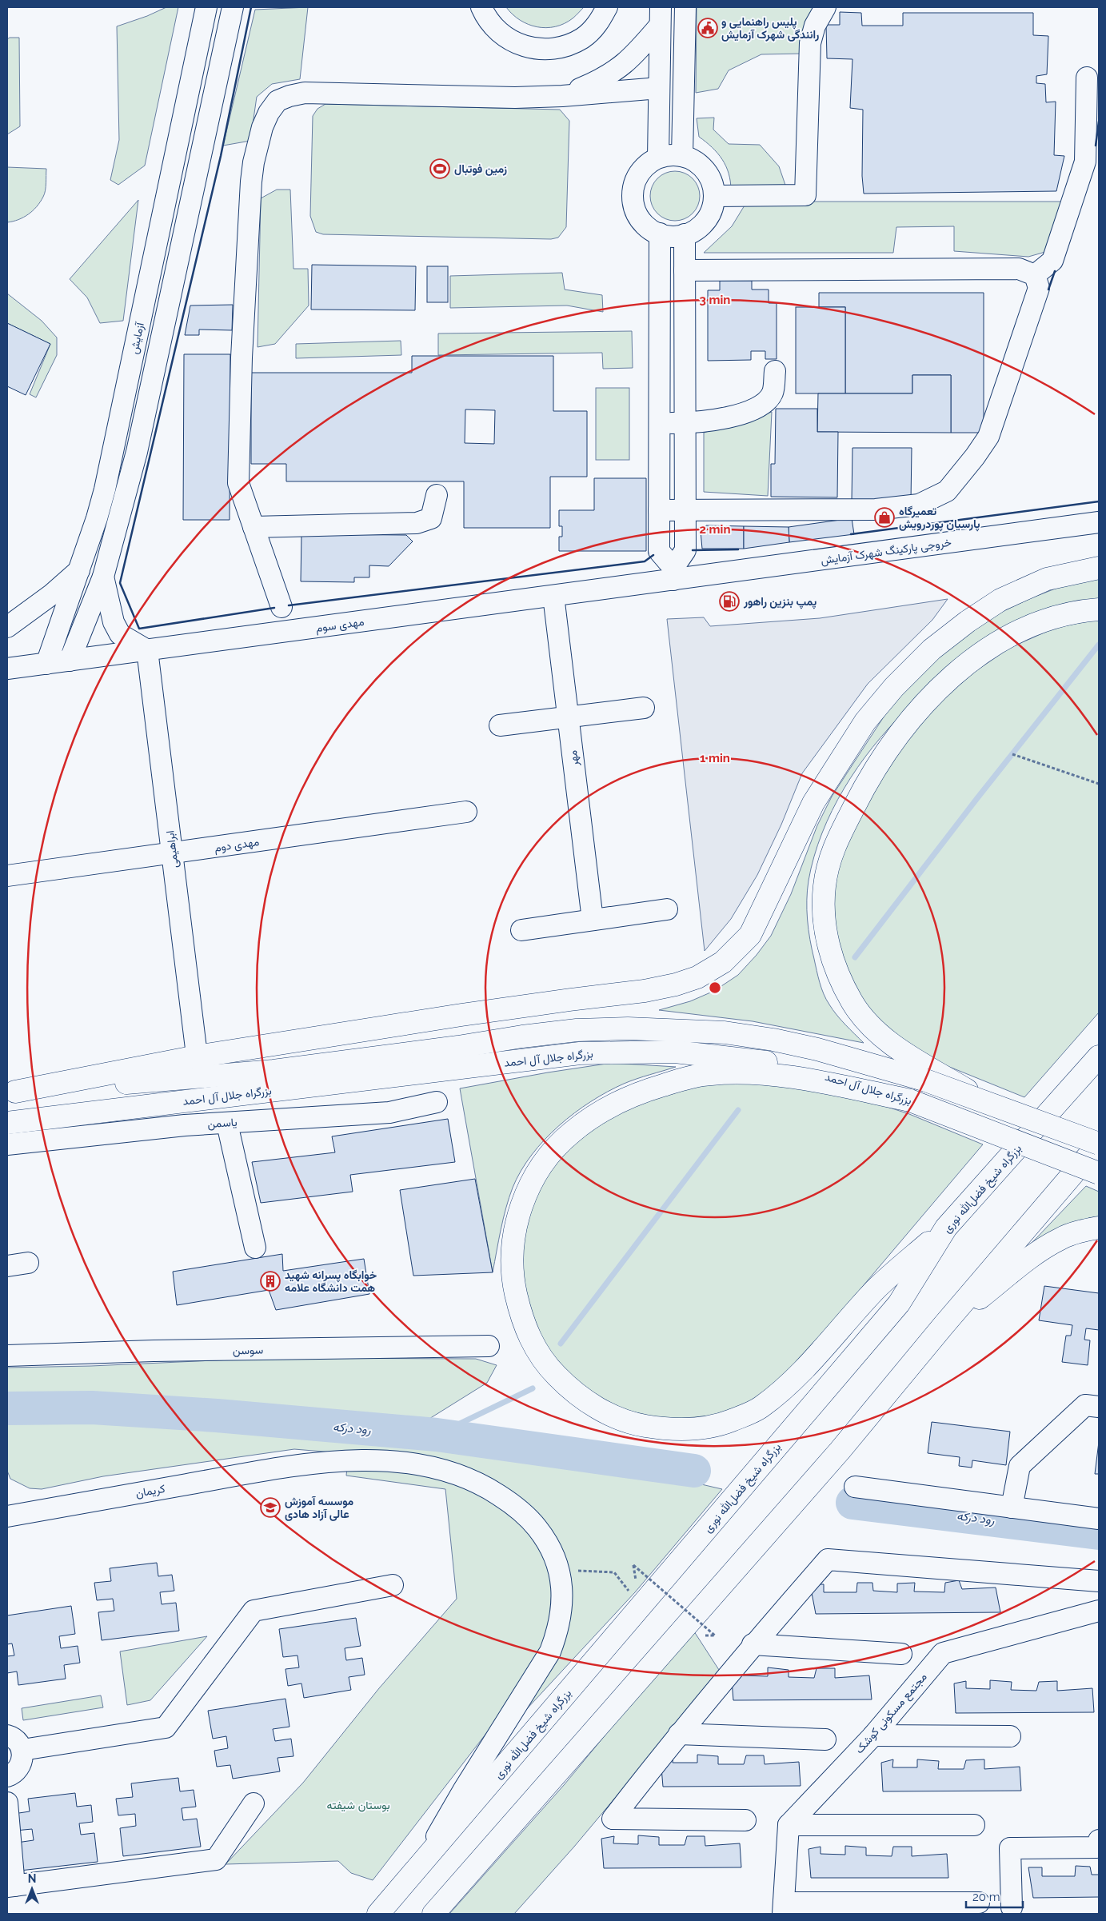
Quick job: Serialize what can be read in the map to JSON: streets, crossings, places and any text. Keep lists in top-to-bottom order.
{
  "streets": {
    "highway": ["بزرگراه جلال آل احمد", "بزرگراه شیخ فضل‌الله نوری"],
    "street": [
      "آزمایش",
      "خروجی پارکینگ شهرک آزمایش",
      "مهدی سوم",
      "مهر",
      "مهدی دوم",
      "ابراهیمی",
      "یاسمن",
      "سوسن",
      "کریمان",
      "مجتمع مسکونی کوشک"
    ]
  },
  "crossings": [
    ["آزمایش", "مهدی سوم"],
    ["خروجی پارکینگ شهرک آزمایش", "مهدی سوم"],
    ["مهدی سوم", "مهر"],
    ["مهدی سوم", "ابراهیمی"],
    ["مهدی دوم", "ابراهیمی"],
    ["بزرگراه شیخ فضل‌الله نوری", "کریمان"]
  ],
  "water": ["رود درکه"],
  "parks": ["بوستان شیفته"],
  "places": {
    "public building": ["پلیس راهنمایی و رانندگی شهرک آزمایش"],
    "sports": ["زمین فوتبال"],
    "shop": ["تعمیرگاه پارسیان پوردرویش"],
    "fuel station": ["پمپ بنزین راهور"],
    "building": ["خوابگاه پسرانه شهید همت دانشگاه علامه"],
    "school or university": ["موسسه آموزش عالی آزاد هادی"]
  },
  "scale_bar": "20 m",
  "north": "top",
  "rings": ["3 min", "2 min", "1 min"]
}
